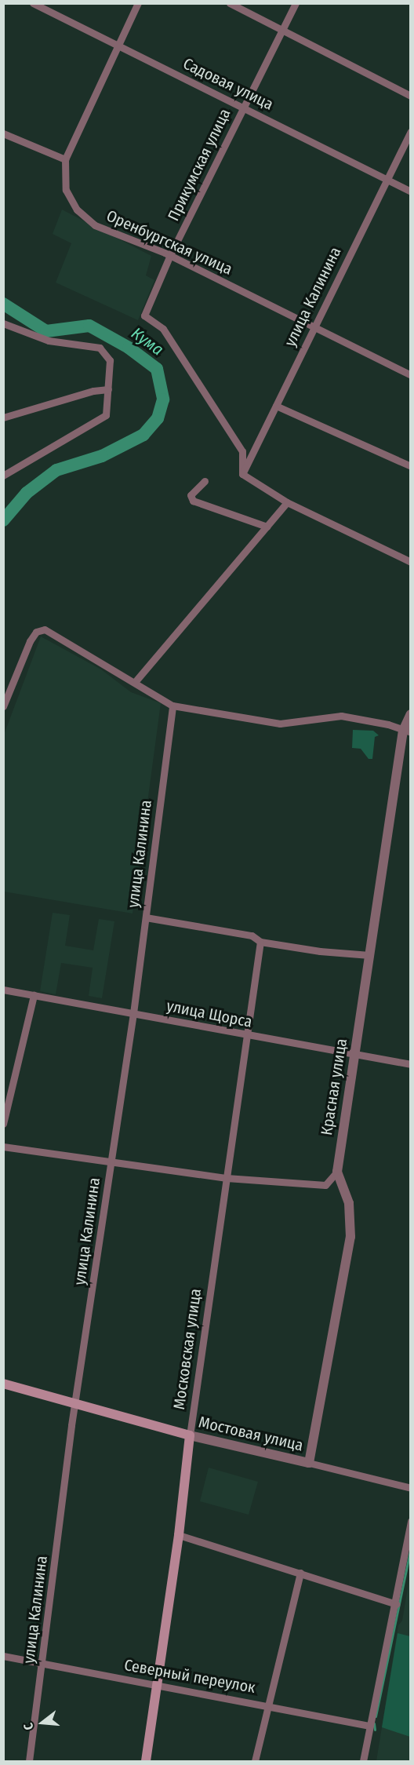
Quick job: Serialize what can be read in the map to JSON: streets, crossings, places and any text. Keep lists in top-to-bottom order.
{
  "streets": {
    "main road": ["Московская улица", "Мостовая улица"],
    "street": [
      "Садовая улица",
      "Прикумская улица",
      "Оренбургская улица",
      "улица Калинина",
      "улица Щорса",
      "Красная улица",
      "Северный переулок"
    ]
  },
  "crossings": [
    ["Садовая улица", "Прикумская улица"],
    ["Садовая улица", "улица Калинина"],
    ["Прикумская улица", "Оренбургская улица"],
    ["Прикумская улица", "улица Калинина"],
    ["Оренбургская улица", "улица Калинина"],
    ["улица Калинина", "улица Щорса"],
    ["улица Калинина", "Мостовая улица"],
    ["улица Калинина", "Северный переулок"],
    ["улица Щорса", "Красная улица"],
    ["улица Щорса", "Московская улица"],
    ["Красная улица", "Мостовая улица"],
    ["Московская улица", "Мостовая улица"],
    ["Московская улица", "Северный переулок"]
  ],
  "water": ["Кума"],
  "north": "left"
}
